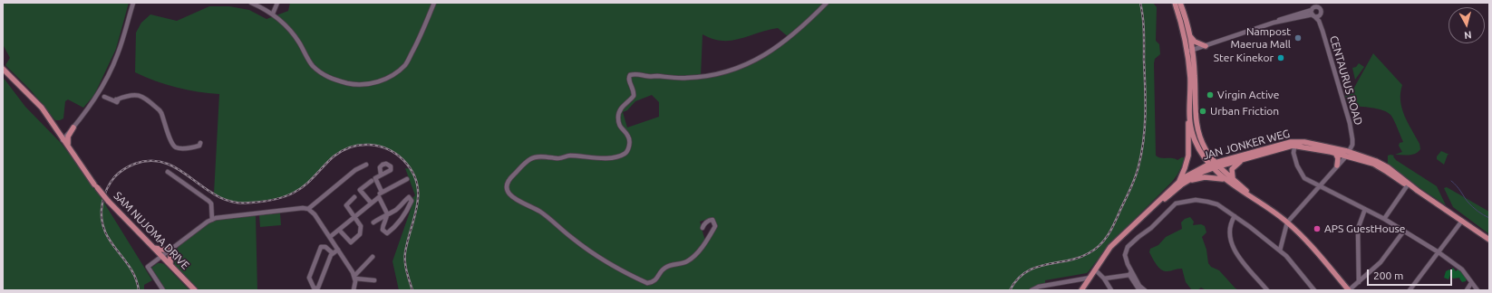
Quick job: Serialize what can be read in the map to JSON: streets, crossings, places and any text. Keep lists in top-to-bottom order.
{
  "streets": {
    "main road": ["JAN JONKER WEG", "SAM NUJOMA DRIVE"],
    "street": ["CENTAURUS ROAD"]
  },
  "crossings": [
    ["CENTAURUS ROAD", "JAN JONKER WEG"]
  ],
  "places": [
    "Nampost Maerua Mall",
    "Ster Kinekor",
    "Virgin Active",
    "Urban Friction",
    "APS GuestHouse"
  ],
  "scale_bar": "200 m",
  "north": "bottom"
}
